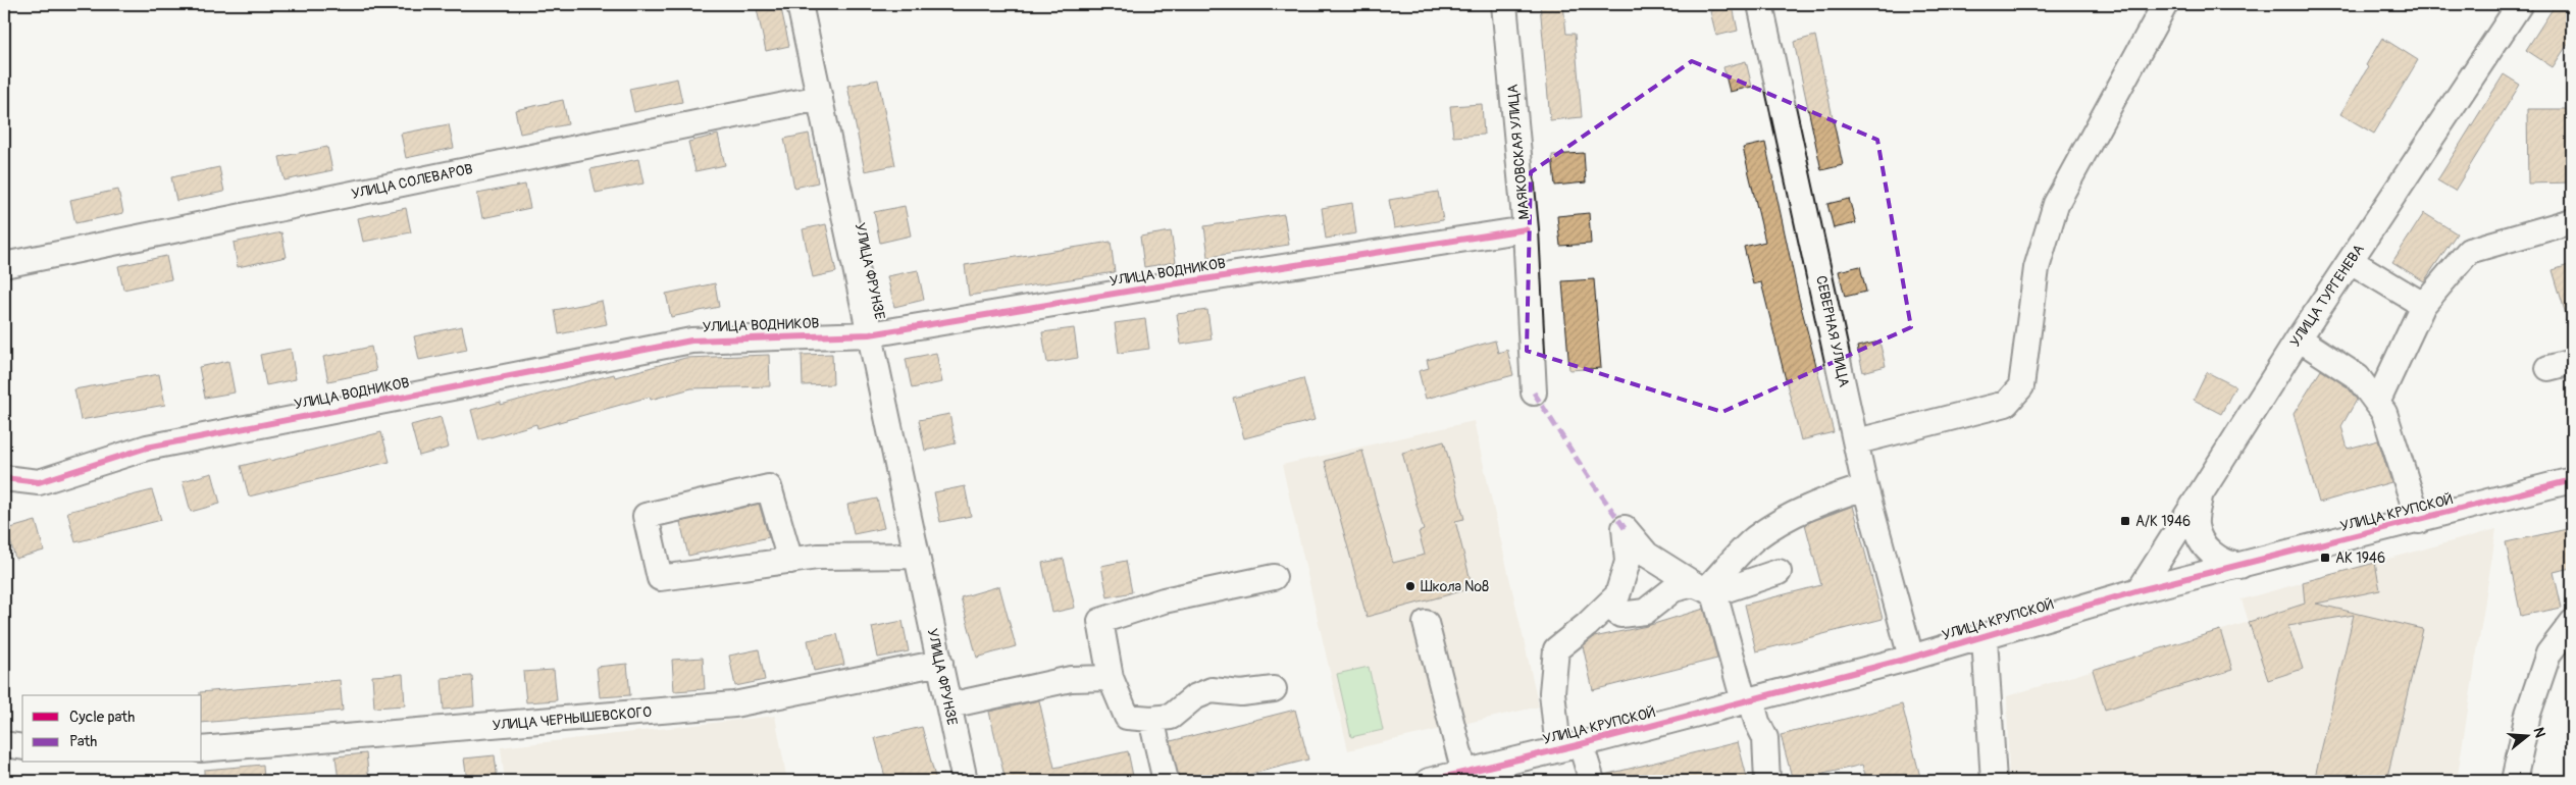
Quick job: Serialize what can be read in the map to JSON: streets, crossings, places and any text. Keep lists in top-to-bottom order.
{
  "streets": {
    "street": [
      "МАЯКОВСКАЯ УЛИЦА",
      "УЛИЦА СОЛЕВАРОВ",
      "УЛИЦА ФРУНЗЕ",
      "УЛИЦА ВОДНИКОВ",
      "УЛИЦА ТУРГЕНЕВА",
      "СЕВЕРНАЯ УЛИЦА",
      "УЛИЦА КРУПСКОЙ",
      "УЛИЦА ЧЕРНЫШЕВСКОГО"
    ]
  },
  "crossings": [
    ["МАЯКОВСКАЯ УЛИЦА", "УЛИЦА ВОДНИКОВ"],
    ["УЛИЦА СОЛЕВАРОВ", "УЛИЦА ФРУНЗЕ"],
    ["УЛИЦА ФРУНЗЕ", "УЛИЦА ВОДНИКОВ"],
    ["УЛИЦА ФРУНЗЕ", "УЛИЦА ЧЕРНЫШЕВСКОГО"],
    ["УЛИЦА ТУРГЕНЕВА", "УЛИЦА КРУПСКОЙ"],
    ["СЕВЕРНАЯ УЛИЦА", "УЛИЦА КРУПСКОЙ"]
  ],
  "places": {
    "transit": ["А/К 1946", "АК 1946"],
    "other": ["Школа №8"]
  },
  "legend": ["Cycle path", "Path"],
  "north": "right"
}
